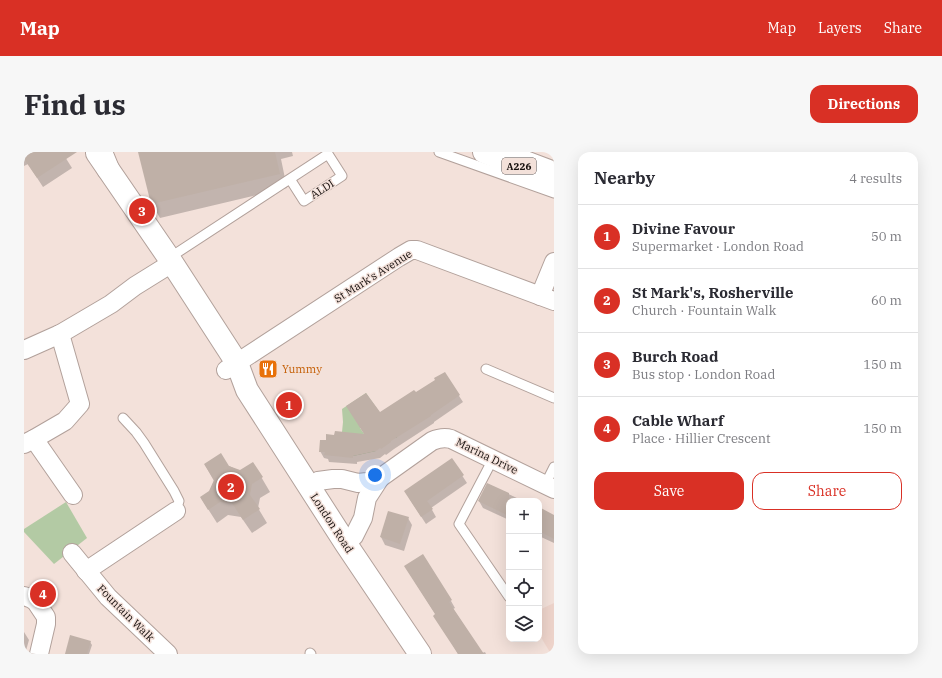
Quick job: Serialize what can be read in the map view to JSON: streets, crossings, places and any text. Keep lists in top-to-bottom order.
{
  "streets": {
    "main road": ["A226", "London Road"],
    "street": ["St Mark's Avenue", "Marina Drive", "Fountain Walk"],
    "lane": ["ALDI"]
  },
  "crossings": [
    ["St Mark's Avenue", "London Road"],
    ["Marina Drive", "London Road"]
  ],
  "places": {
    "restaurant": ["Yummy"]
  },
  "page": {
    "header": "Map",
    "nav": ["Map", "Layers", "Share"],
    "buttons": [
      "Directions",
      ["Save", "Share"]
    ],
    "title": "Find us",
    "heading": ["Nearby", "4 results"],
    "pins": [
      "3",
      "1",
      "2",
      "4"
    ],
    "list": [
      {
        "mark": "1",
        "name": "Divine Favour",
        "note": "Supermarket · London Road",
        "value": "50 m"
      },
      {
        "mark": "2",
        "name": "St Mark's, Rosherville",
        "note": "Church · Fountain Walk",
        "value": "60 m"
      },
      {
        "mark": "3",
        "name": "Burch Road",
        "note": "Bus stop · London Road",
        "value": "150 m"
      },
      {
        "mark": "4",
        "name": "Cable Wharf",
        "note": "Place · Hillier Crescent",
        "value": "150 m"
      }
    ],
    "map_buttons": ["+", "−"]
  }
}
